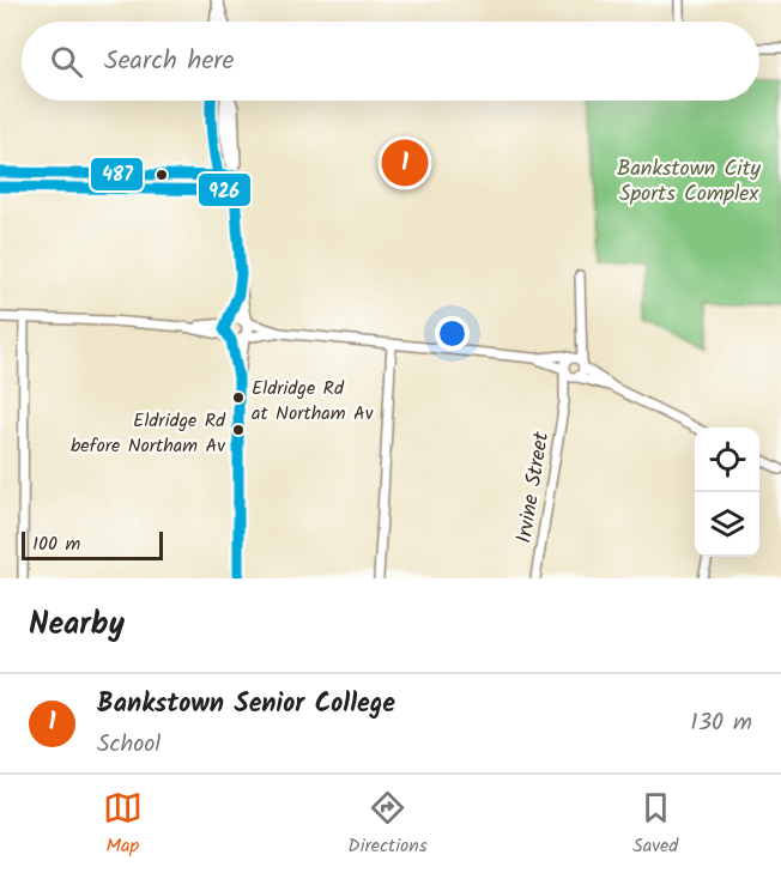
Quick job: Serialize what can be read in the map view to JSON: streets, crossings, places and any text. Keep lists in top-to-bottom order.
{
  "streets": {
    "street": ["Irvine Street"]
  },
  "parks": ["Bankstown City Sports Complex"],
  "places": ["Eldridge Rd at Northam Av", "Eldridge Rd before Northam Av"],
  "lines": ["transit line 926", "transit line 487"],
  "scale_bar": "100 m",
  "page": {
    "search": "Search here",
    "pins": "1",
    "scale": "100 m",
    "heading": "Nearby",
    "list": [
      {
        "mark": "1",
        "name": "Bankstown Senior College",
        "note": "School",
        "value": "130 m"
      }
    ],
    "nav": ["Map", "Directions", "Saved"]
  }
}
